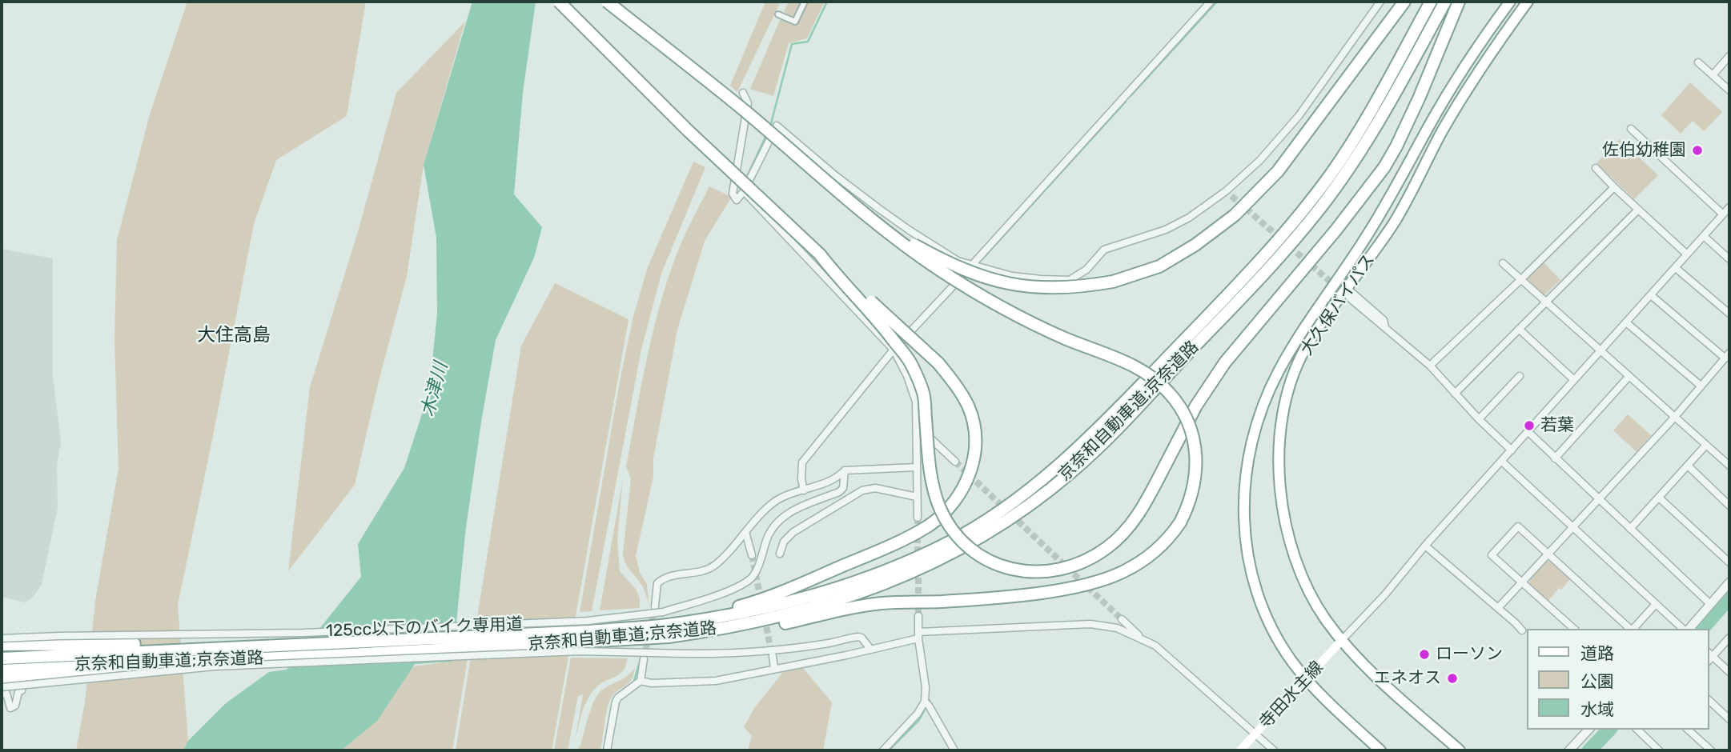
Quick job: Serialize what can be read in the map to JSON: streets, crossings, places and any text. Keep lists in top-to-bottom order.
{
  "streets": {
    "highway": ["大久保バイパス", "京奈和自動車道;京奈道路"],
    "main road": ["寺田水主線"],
    "street": ["125cc以下のバイク専用道"]
  },
  "crossings": [
    ["大久保バイパス", "寺田水主線"]
  ],
  "districts": ["大住高島"],
  "water": ["木津川"],
  "places": [
    "佐伯幼稚園",
    "若葉",
    "ローソン",
    "エネオス"
  ],
  "legend": ["道路", "公園", "水域"]
}
